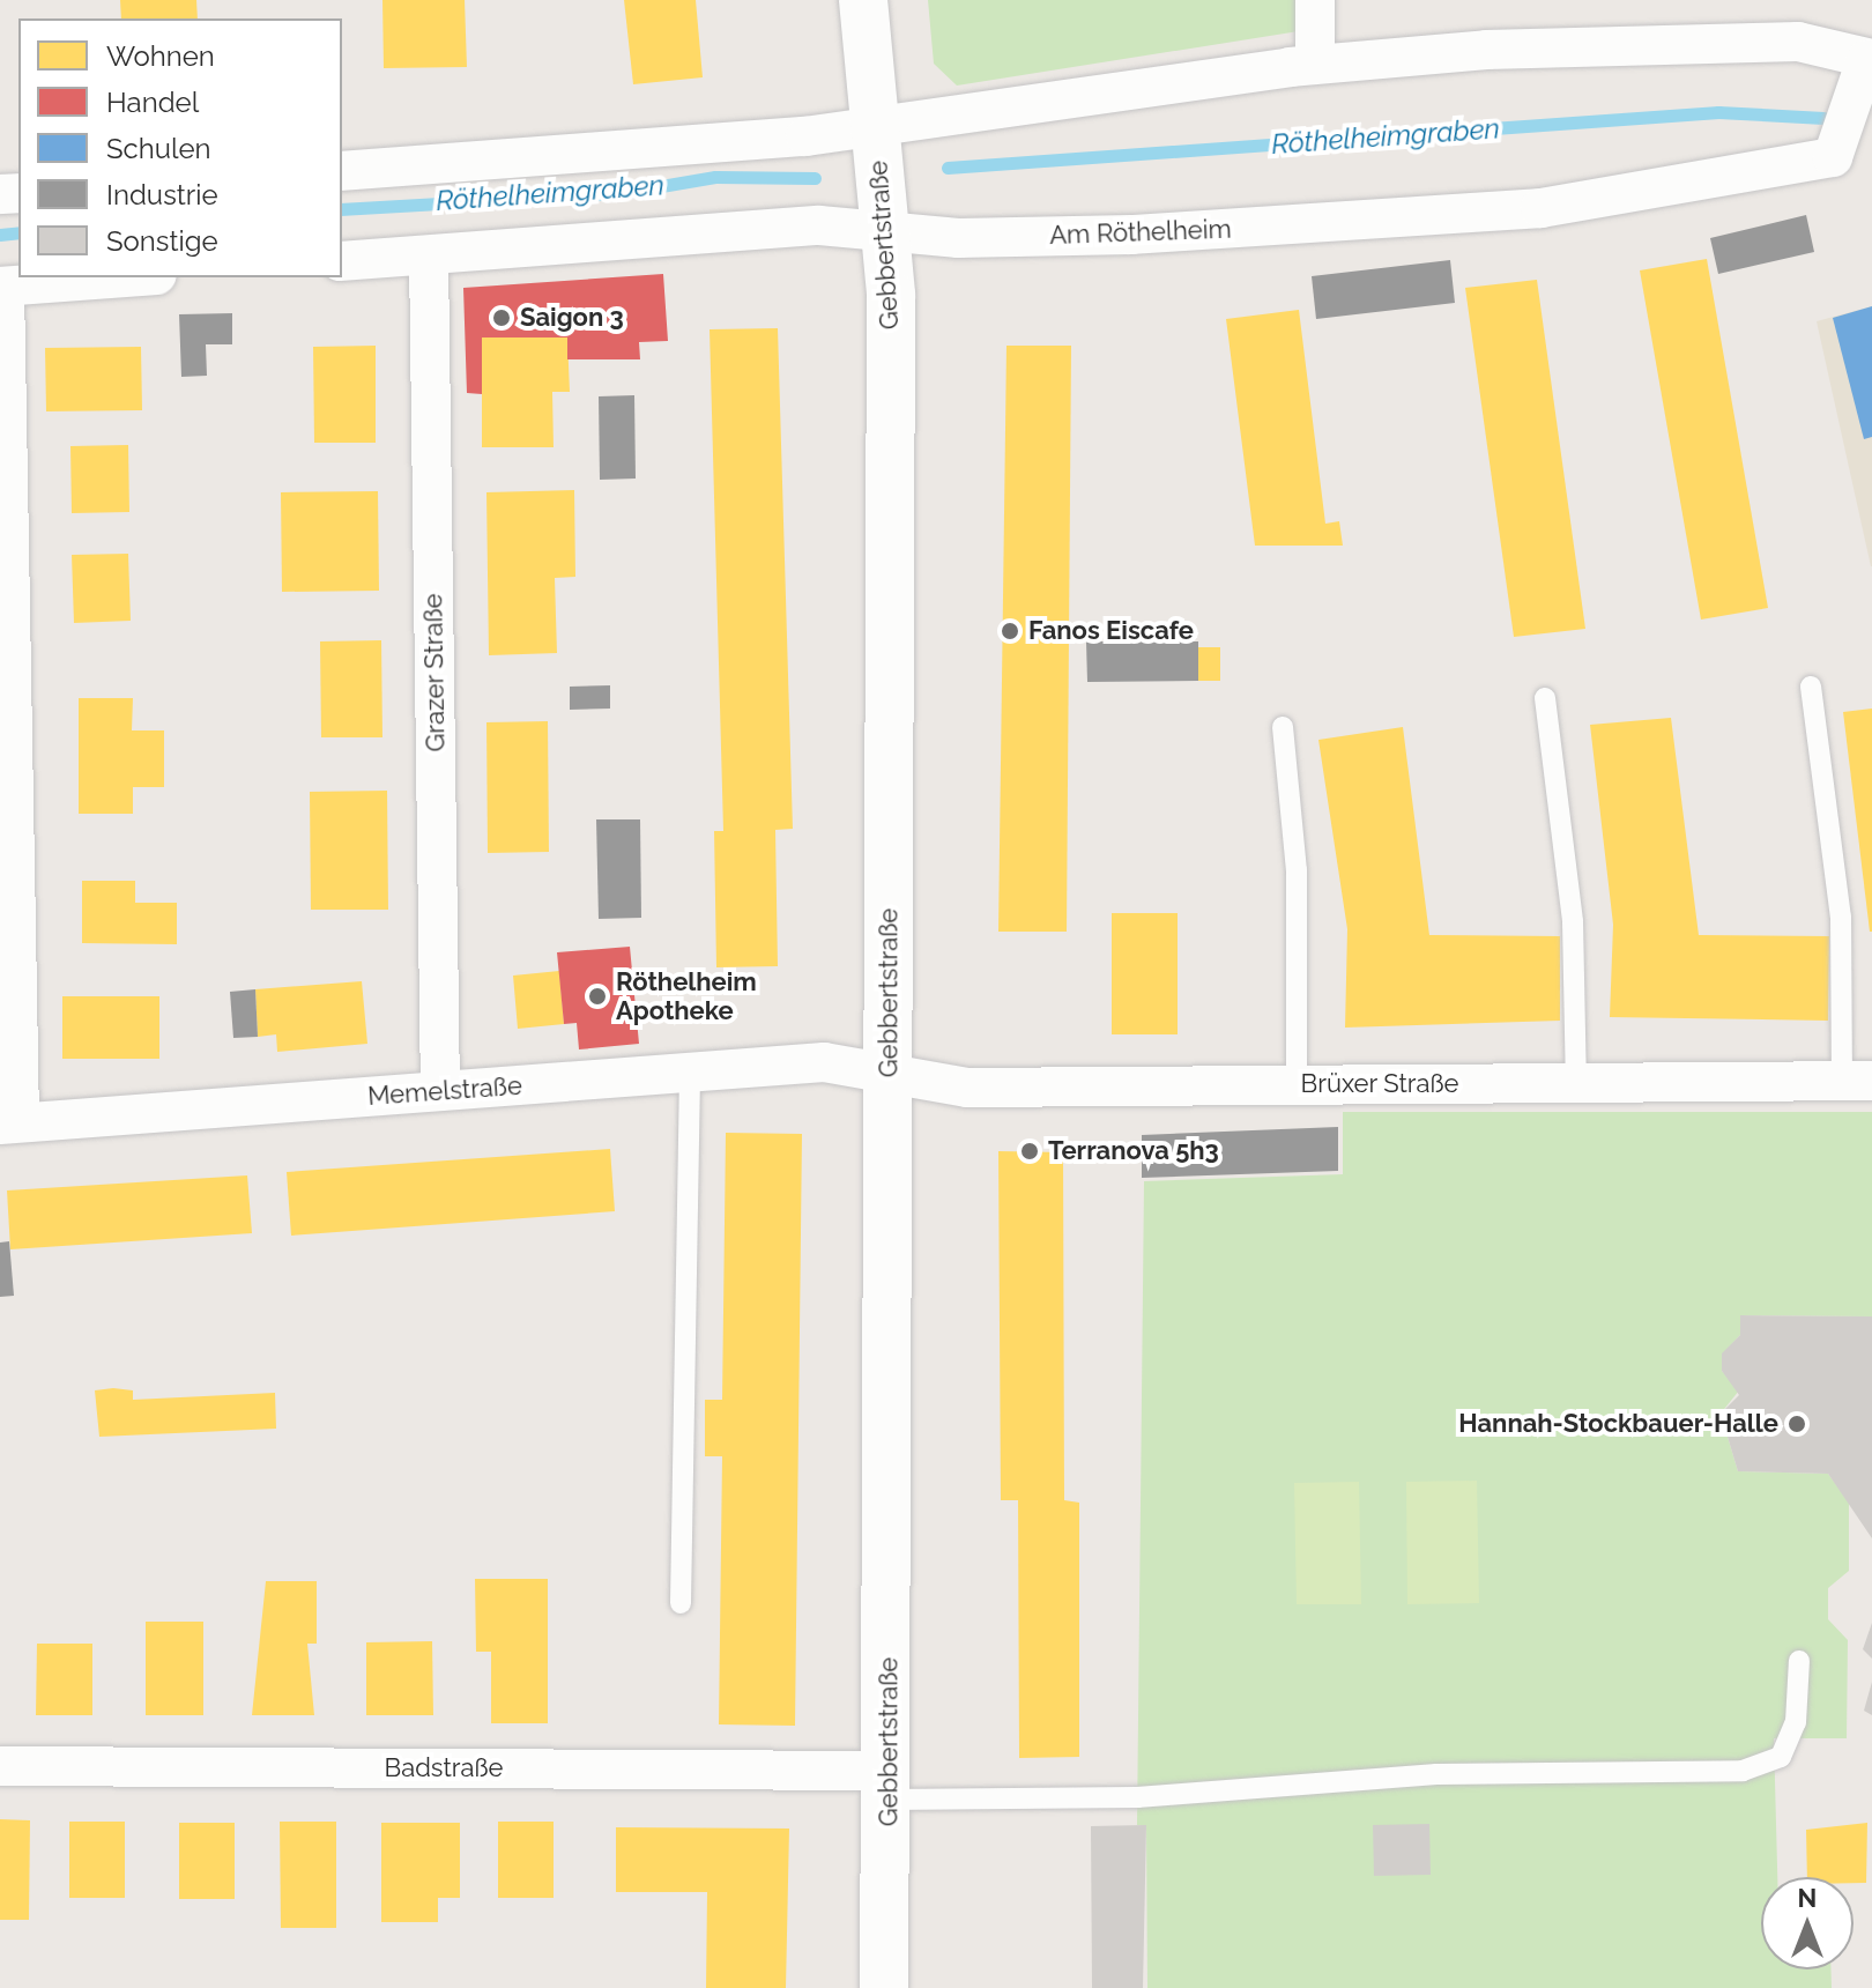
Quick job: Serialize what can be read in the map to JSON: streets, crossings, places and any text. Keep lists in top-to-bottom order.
{
  "streets": {
    "street": [
      "Am Röthelheim",
      "Gebbertstraße",
      "Grazer Straße",
      "Brüxer Straße",
      "Memelstraße",
      "Badstraße"
    ]
  },
  "crossings": [
    ["Am Röthelheim", "Gebbertstraße"],
    ["Am Röthelheim", "Grazer Straße"],
    ["Gebbertstraße", "Brüxer Straße"],
    ["Gebbertstraße", "Memelstraße"],
    ["Gebbertstraße", "Badstraße"],
    ["Grazer Straße", "Memelstraße"],
    ["Brüxer Straße", "Memelstraße"]
  ],
  "water": ["Röthelheimgraben"],
  "places": [
    "Saigon 3",
    "Fanos Eiscafe",
    "Röthelheim Apotheke",
    "Terranova 5h3",
    "Hannah-Stockbauer-Halle"
  ],
  "legend": [
    "Wohnen",
    "Handel",
    "Schulen",
    "Industrie",
    "Sonstige"
  ],
  "north": "top"
}
